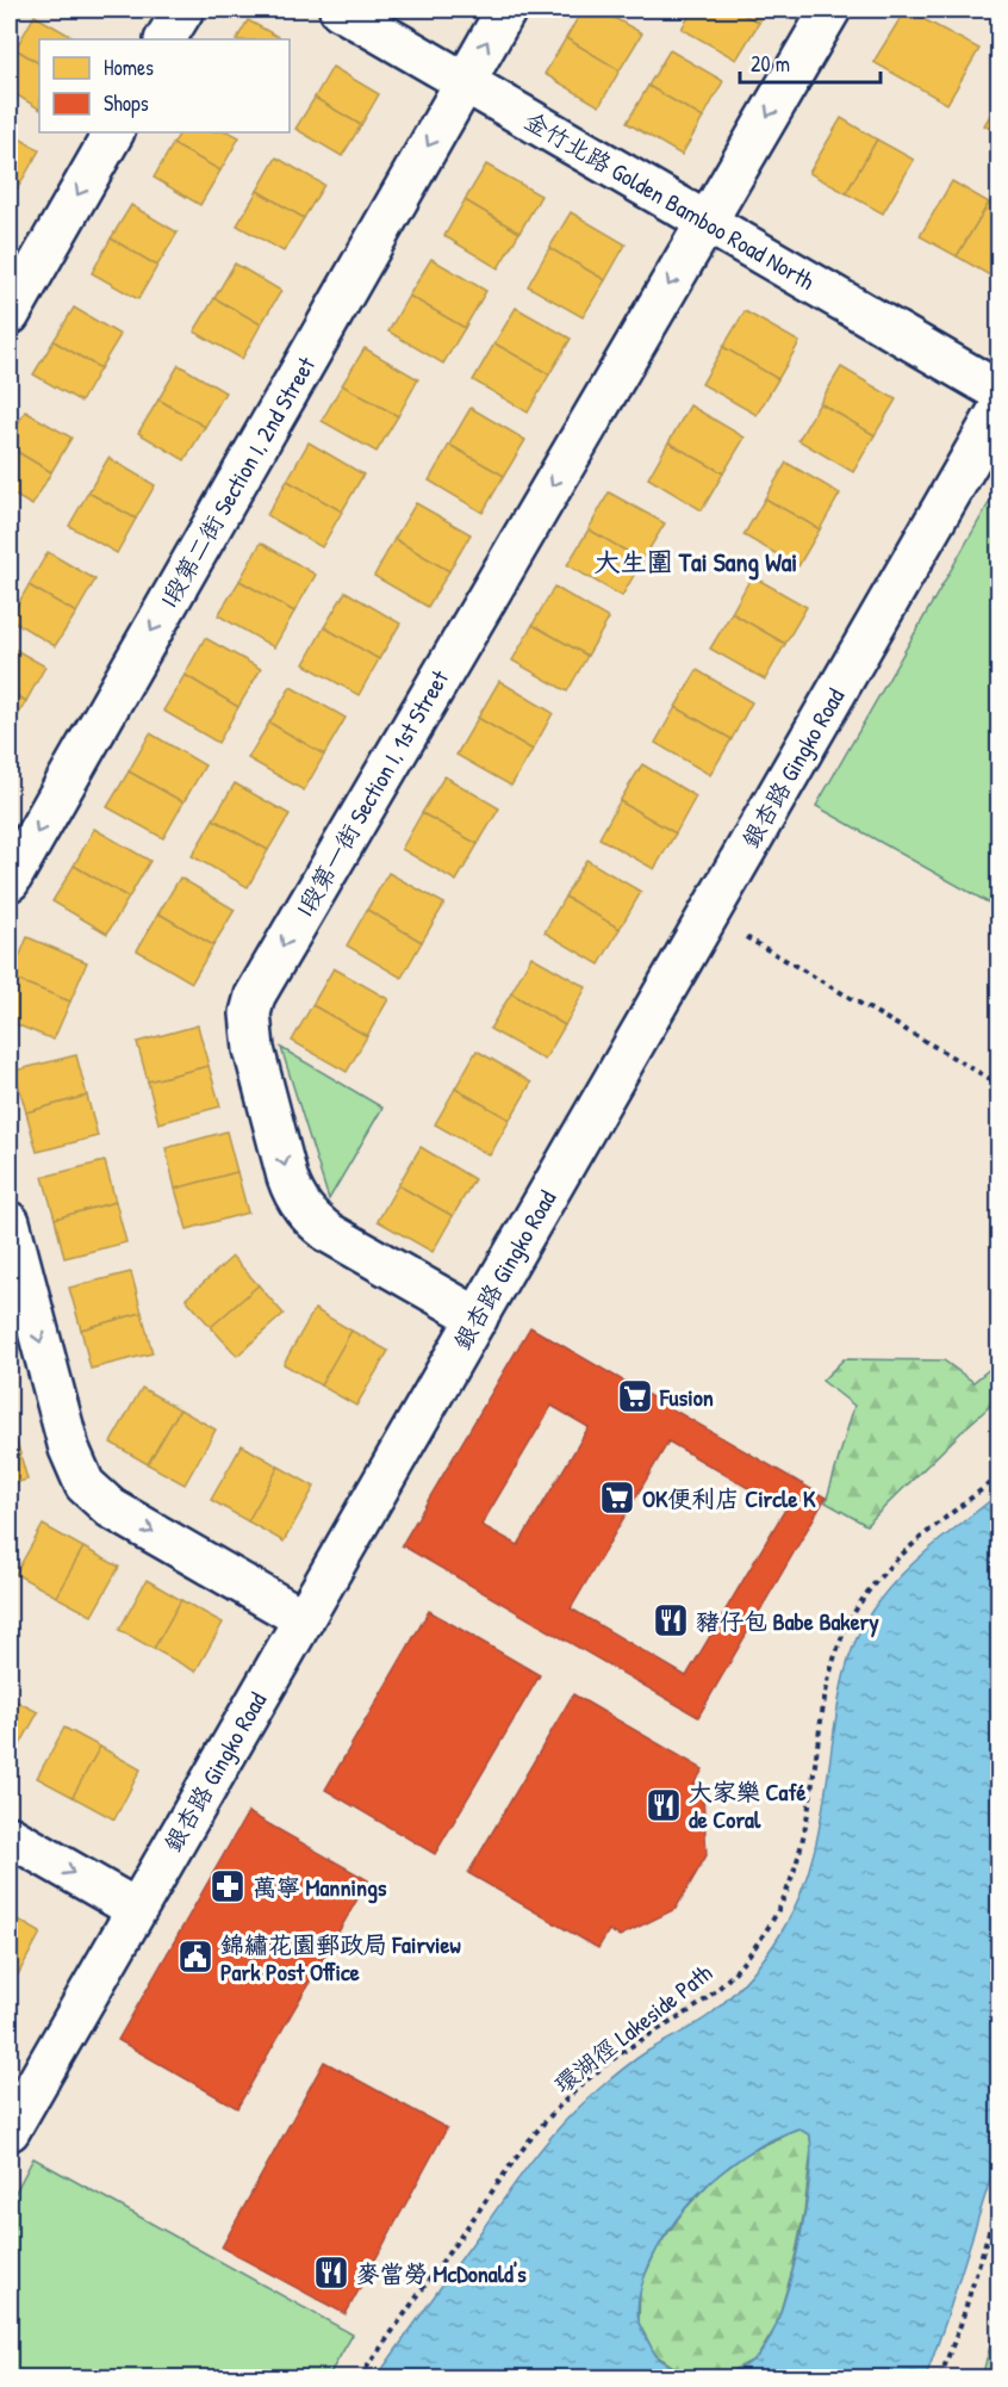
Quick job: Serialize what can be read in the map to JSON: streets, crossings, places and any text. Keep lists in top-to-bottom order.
{
  "streets": {
    "street": [
      "金竹北路 Golden Bamboo Road North",
      "I段第二街 Section I, 2nd Street",
      "銀杏路 Gingko Road",
      "I段第一街 Section I, 1st Street"
    ],
    "path": ["環湖徑 Lakeside Path"]
  },
  "crossings": [
    ["金竹北路 Golden Bamboo Road North", "I段第二街 Section I, 2nd Street"],
    ["金竹北路 Golden Bamboo Road North", "I段第一街 Section I, 1st Street"],
    ["銀杏路 Gingko Road", "I段第一街 Section I, 1st Street"]
  ],
  "one_way": ["I段第二街 Section I, 2nd Street", "I段第一街 Section I, 1st Street"],
  "districts": ["大生圍 Tai Sang Wai"],
  "places": {
    "supermarket": ["Fusion", "OK便利店 Circle K"],
    "restaurant": ["豬仔包 Babe Bakery", "大家樂 Café de Coral", "麥當勞 McDonald's"],
    "pharmacy": ["萬寧 Mannings"],
    "public building": ["錦繡花園郵政局 Fairview Park Post Office"]
  },
  "legend": ["Homes", "Shops"],
  "scale_bar": "20 m"
}
